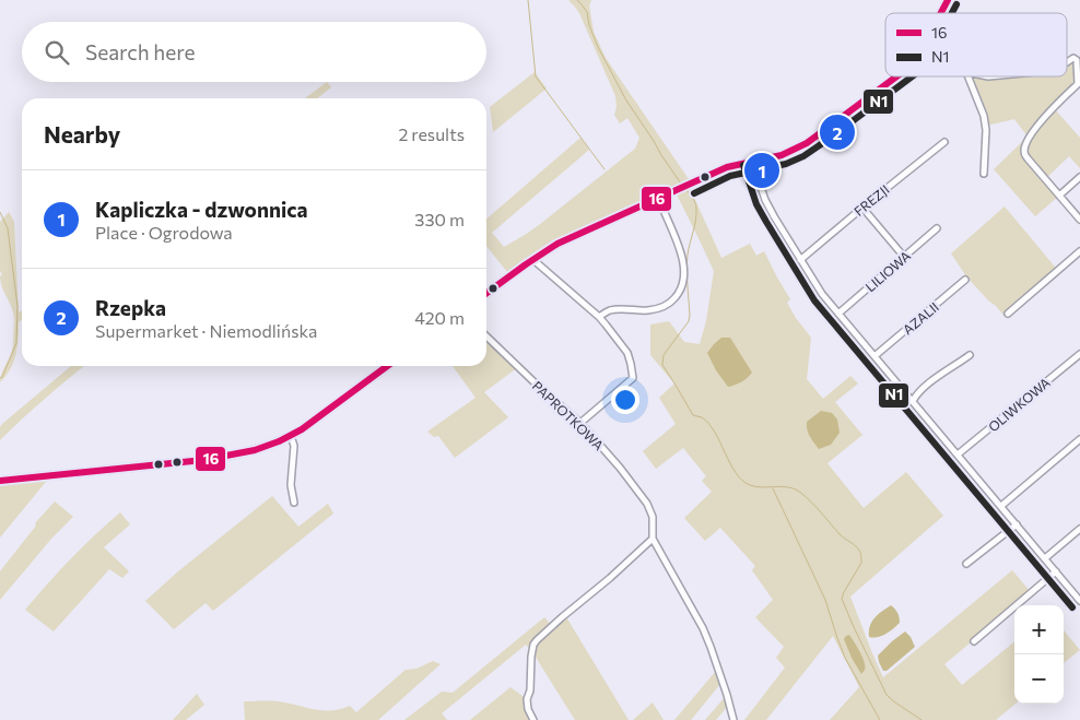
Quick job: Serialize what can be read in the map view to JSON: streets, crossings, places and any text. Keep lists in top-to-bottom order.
{
  "streets": {
    "street": [
      "FREZJI",
      "LILIOWA",
      "AZALII",
      "OLIWKOWA",
      "PAPROTKOWA"
    ]
  },
  "lines": ["transit line 16", "transit line N1"],
  "legend": ["16", "N1"],
  "page": {
    "search": "Search here",
    "heading": ["Nearby", "2 results"],
    "pins": ["2", "1"],
    "list": [
      {
        "mark": "1",
        "name": "Kapliczka - dzwonnica",
        "note": "Place · Ogrodowa",
        "value": "330 m"
      },
      {
        "mark": "2",
        "name": "Rzepka",
        "note": "Supermarket · Niemodlińska",
        "value": "420 m"
      }
    ],
    "map_buttons": ["+", "−"]
  }
}
